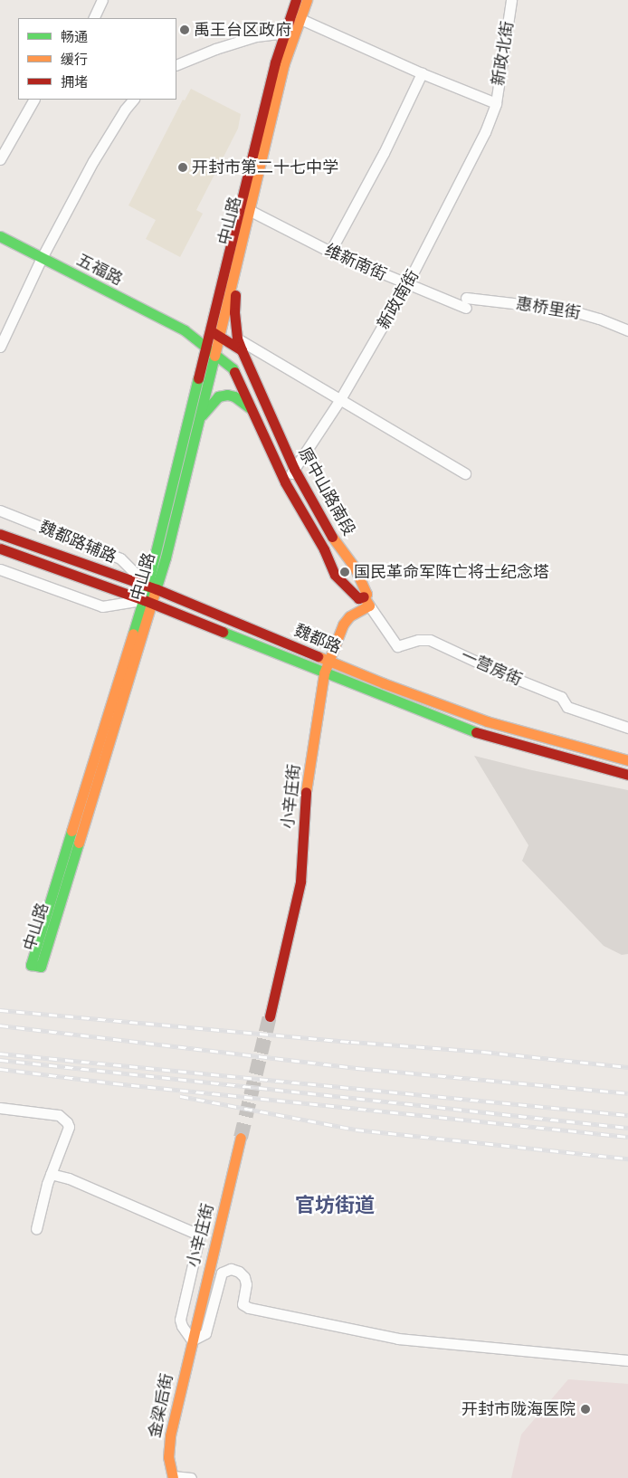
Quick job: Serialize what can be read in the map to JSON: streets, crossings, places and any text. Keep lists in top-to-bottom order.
{
  "streets": {
    "main road": [
      "中山路",
      "五福路",
      "原中山路南段",
      "魏都路",
      "小辛庄街",
      "金梁后街"
    ],
    "street": [
      "新政北街",
      "维新南街",
      "新政南街",
      "惠桥里街",
      "魏都路辅路",
      "一营房街"
    ]
  },
  "crossings": [
    ["新政北街", "新政南街"],
    ["中山路", "维新南街"],
    ["中山路", "原中山路南段"],
    ["中山路", "魏都路辅路"],
    ["中山路", "魏都路"],
    ["维新南街", "新政南街"],
    ["维新南街", "惠桥里街"],
    ["五福路", "原中山路南段"],
    ["新政南街", "原中山路南段"],
    ["魏都路辅路", "魏都路"],
    ["魏都路", "小辛庄街"],
    ["一营房街", "小辛庄街"],
    ["小辛庄街", "金梁后街"]
  ],
  "districts": ["官坊街道"],
  "places": [
    "禹王台区政府",
    "开封市第二十七中学",
    "国民革命军阵亡将士纪念塔",
    "开封市陇海医院"
  ],
  "legend": ["畅通", "缓行", "拥堵"]
}
